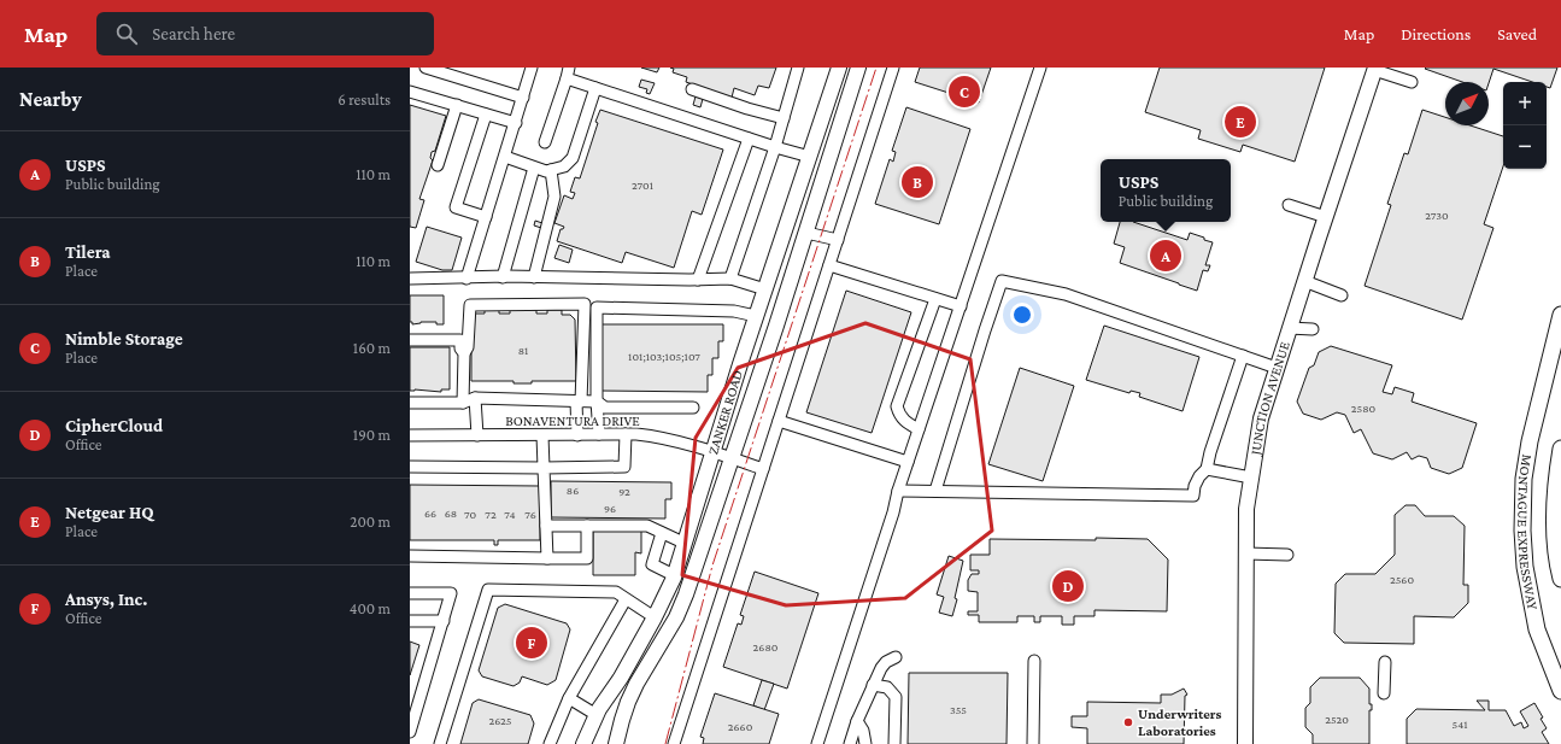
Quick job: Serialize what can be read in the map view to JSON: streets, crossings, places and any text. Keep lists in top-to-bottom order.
{
  "streets": {
    "highway": ["MONTAGUE EXPRESSWAY"],
    "main road": ["JUNCTION AVENUE", "ZANKER ROAD"],
    "street": ["BONAVENTURA DRIVE"]
  },
  "crossings": [
    ["ZANKER ROAD", "BONAVENTURA DRIVE"]
  ],
  "places": ["Underwriters Laboratories"],
  "house_numbers": [
    "2701",
    "2730",
    "81",
    "101;103;105;107",
    "2580",
    "86",
    "92",
    "96",
    "66",
    "68",
    "70",
    "72",
    "74",
    "76",
    "2560",
    "2680",
    "355",
    "2520",
    "2625",
    "541",
    "2660"
  ],
  "north": "top right",
  "page": {
    "header": "Map",
    "search": "Search here",
    "nav": ["Map", "Directions", "Saved"],
    "heading": ["Nearby", "6 results"],
    "pins": [
      "C",
      "E",
      "B",
      "A",
      "D",
      "F"
    ],
    "map_buttons": ["+", "−"],
    "list": [
      {
        "mark": "A",
        "name": "USPS",
        "note": "Public building",
        "value": "110 m"
      },
      {
        "mark": "B",
        "name": "Tilera",
        "note": "Place",
        "value": "110 m"
      },
      {
        "mark": "C",
        "name": "Nimble Storage",
        "note": "Place",
        "value": "160 m"
      },
      {
        "mark": "D",
        "name": "CipherCloud",
        "note": "Office",
        "value": "190 m"
      },
      {
        "mark": "E",
        "name": "Netgear HQ",
        "note": "Place",
        "value": "200 m"
      },
      {
        "mark": "F",
        "name": "Ansys, Inc.",
        "note": "Office",
        "value": "400 m"
      }
    ],
    "popup": ["USPS", "Public building"]
  }
}
